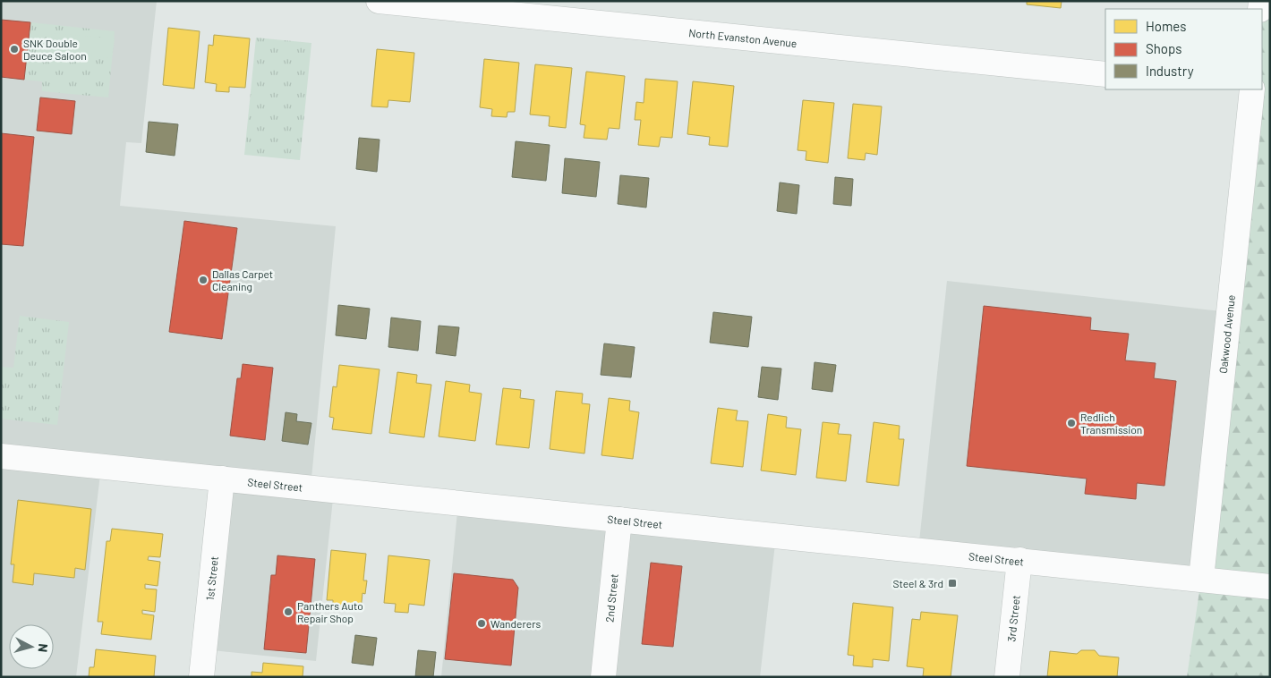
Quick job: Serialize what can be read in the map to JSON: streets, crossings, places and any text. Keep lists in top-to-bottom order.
{
  "streets": {
    "street": [
      "North Evanston Avenue",
      "Oakwood Avenue",
      "Steel Street",
      "1st Street",
      "2nd Street",
      "3rd Street"
    ]
  },
  "crossings": [
    ["Oakwood Avenue", "Steel Street"],
    ["Steel Street", "1st Street"],
    ["Steel Street", "2nd Street"],
    ["Steel Street", "3rd Street"]
  ],
  "places": {
    "other": [
      "SNK Double Deuce Saloon",
      "Dallas Carpet Cleaning",
      "Redlich Transmission",
      "Panthers Auto Repair Shop",
      "Wanderers"
    ],
    "transit": ["Steel & 3rd"]
  },
  "legend": ["Homes", "Shops", "Industry"],
  "north": "right"
}
